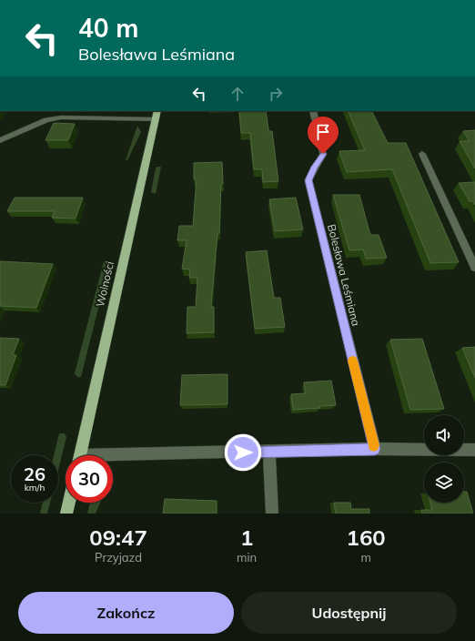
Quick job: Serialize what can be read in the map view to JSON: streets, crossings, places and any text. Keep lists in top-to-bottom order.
{
  "streets": {
    "main road": ["Wolności"],
    "street": ["Bolesława Leśmiana"]
  },
  "page": {
    "turn": ["40 m", "Bolesława Leśmiana"],
    "speed": "26 km/h",
    "limit": "30",
    "eta": [
      "09:47",
      "Przyjazd",
      "1",
      "min",
      "160",
      "m"
    ],
    "buttons": ["Zakończ", "Udostępnij"]
  }
}
